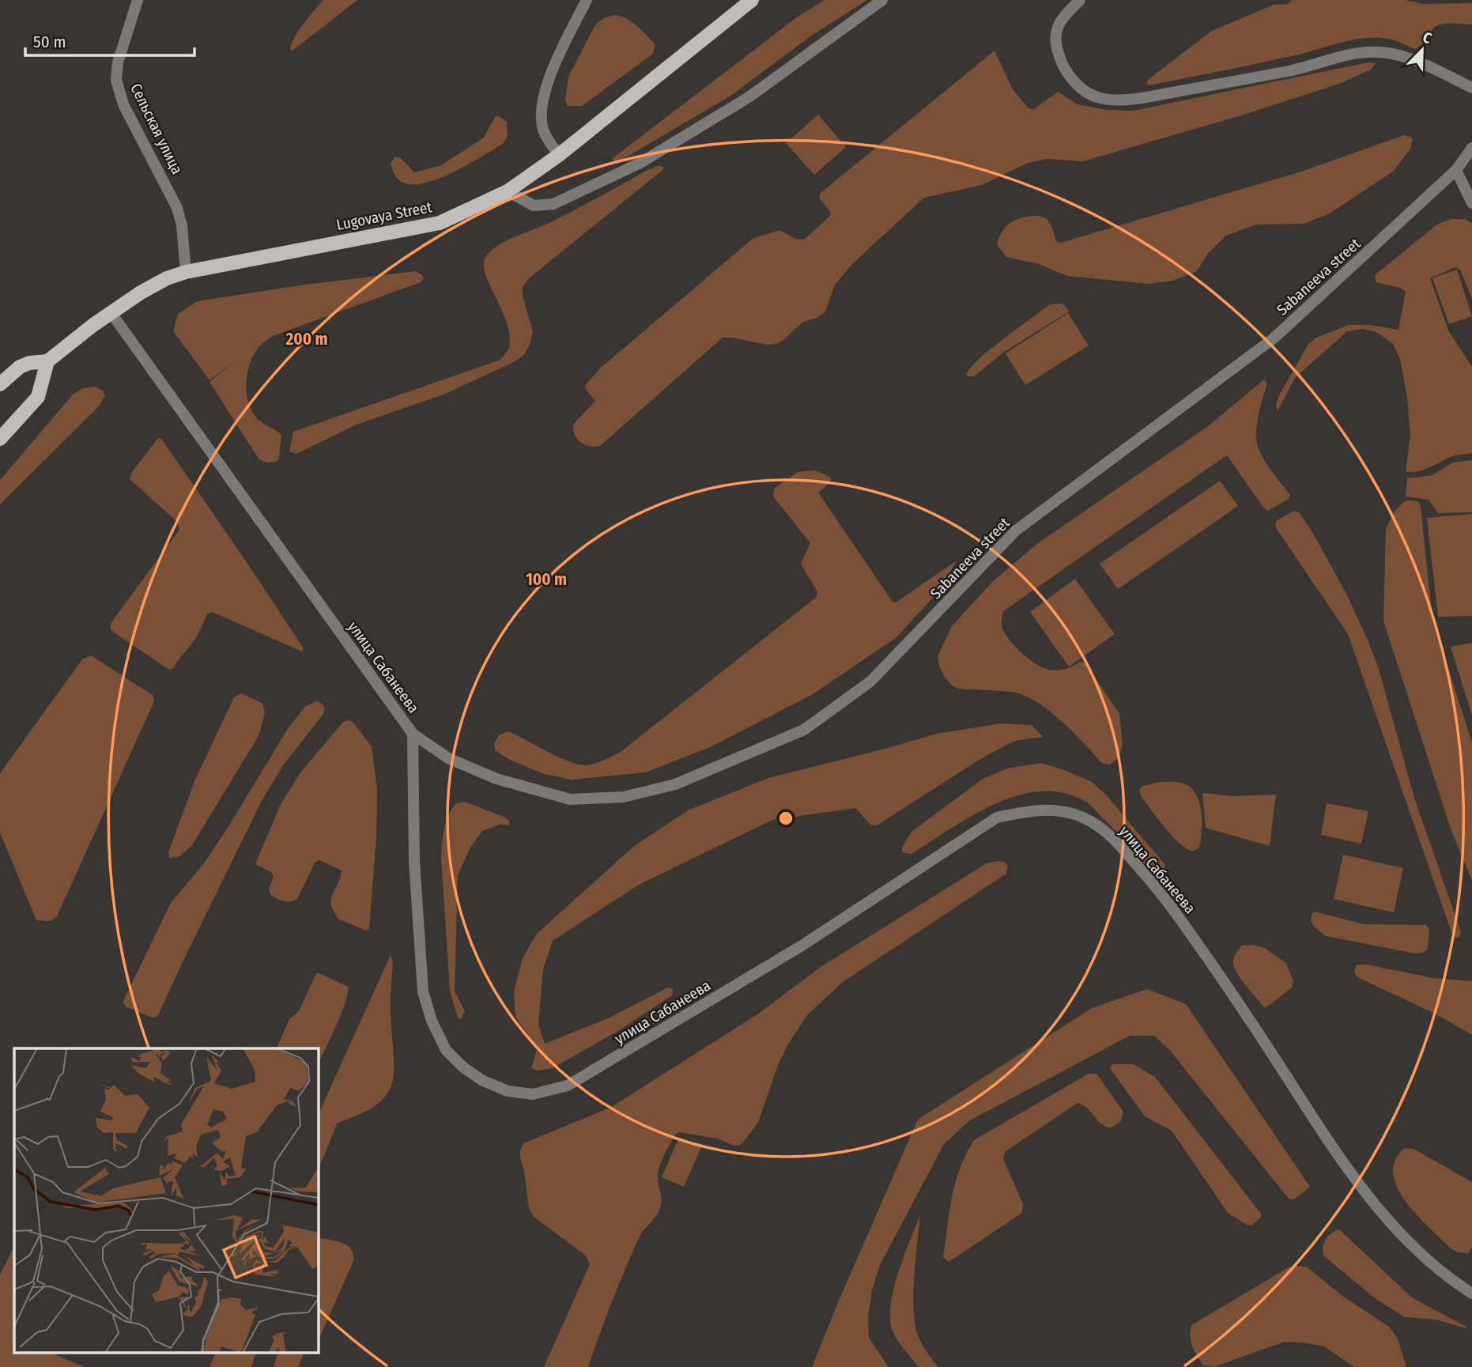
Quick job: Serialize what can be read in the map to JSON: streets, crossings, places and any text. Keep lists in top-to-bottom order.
{
  "streets": {
    "main road": ["Lugovaya Street"],
    "street": ["Сельская улица", "Sabaneeva street", "улица Сабанеева"]
  },
  "crossings": [
    ["Сельская улица", "Lugovaya Street"],
    ["Lugovaya Street", "улица Сабанеева"],
    ["Sabaneeva street", "улица Сабанеева"]
  ],
  "scale_bar": "50 m",
  "north": "top right",
  "rings": ["200 m", "100 m"]
}
